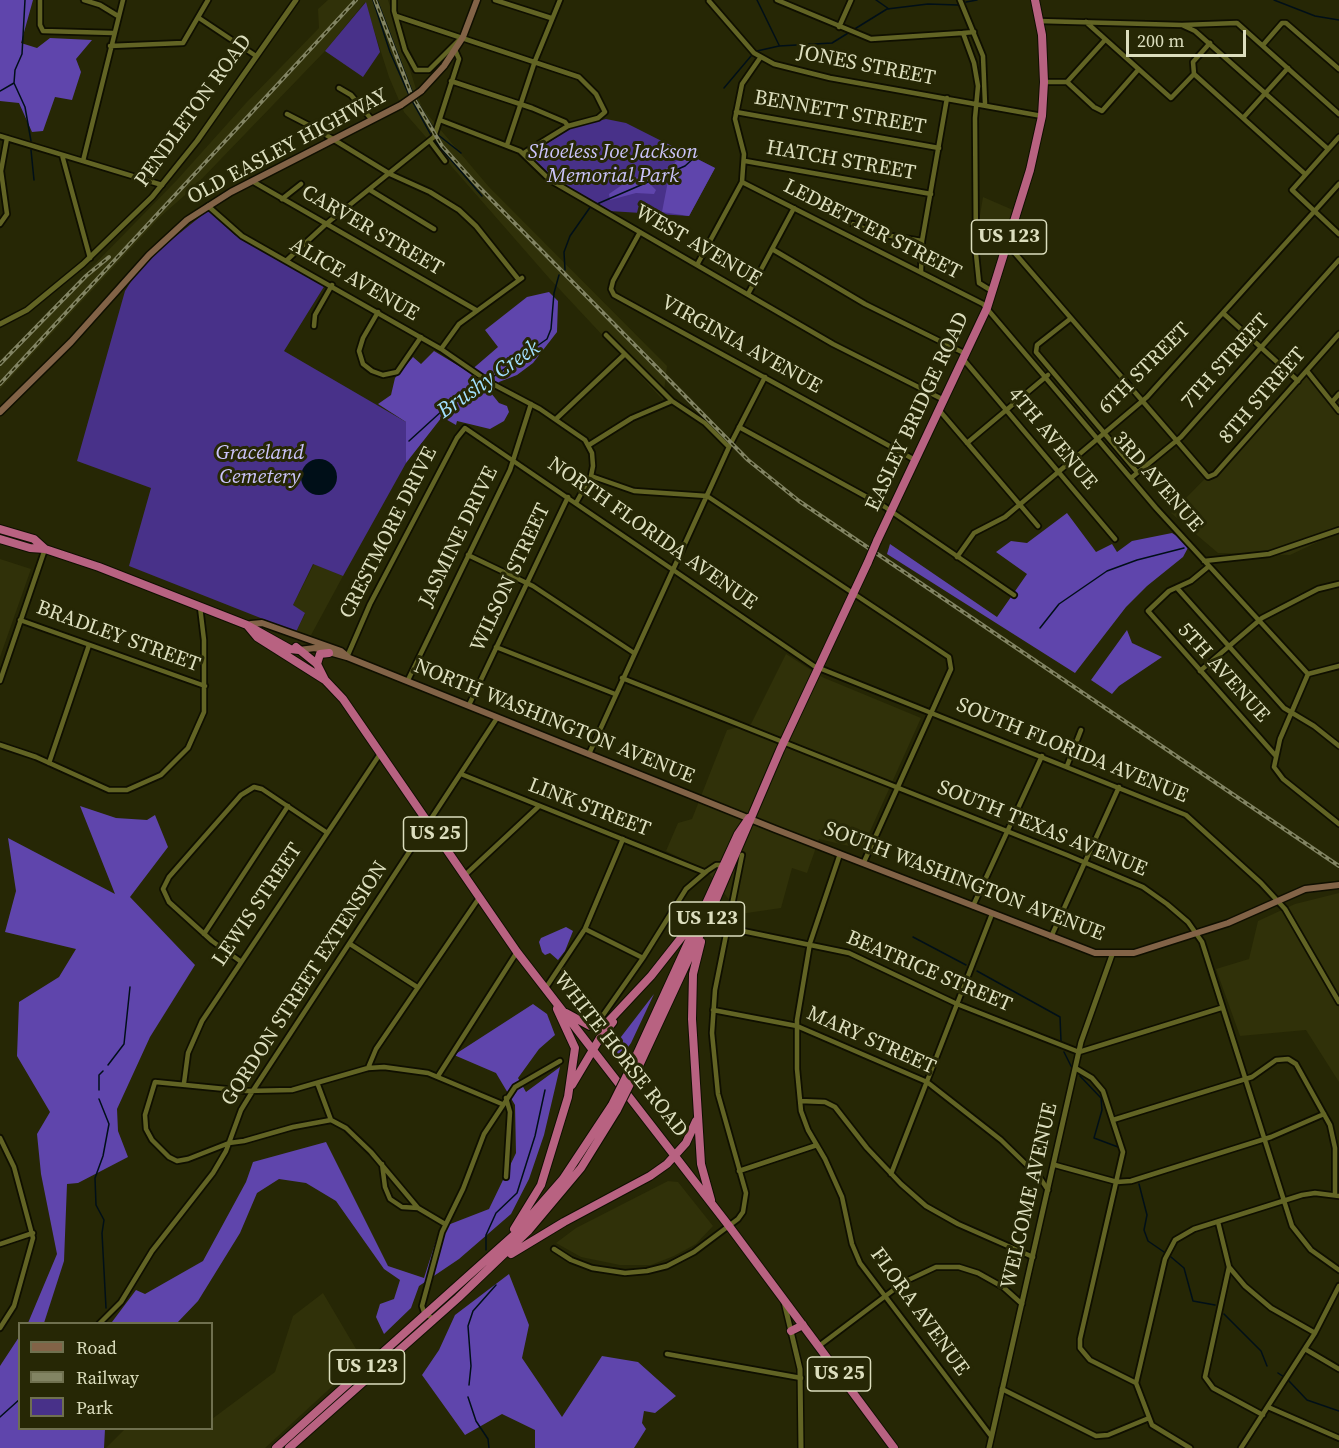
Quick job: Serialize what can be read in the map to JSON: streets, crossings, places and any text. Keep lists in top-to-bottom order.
{
  "streets": {
    "highway": [
      "US 123",
      "EASLEY BRIDGE ROAD",
      "US 25",
      "WHITE HORSE ROAD"
    ],
    "main road": ["OLD EASLEY HIGHWAY", "NORTH WASHINGTON AVENUE", "SOUTH WASHINGTON AVENUE"],
    "street": [
      "JONES STREET",
      "PENDLETON ROAD",
      "BENNETT STREET",
      "HATCH STREET",
      "LEDBETTER STREET",
      "CARVER STREET",
      "WEST AVENUE",
      "ALICE AVENUE",
      "VIRGINIA AVENUE",
      "7TH STREET",
      "6TH STREET",
      "8TH STREET",
      "4TH AVENUE",
      "3RD AVENUE",
      "CRESTMORE DRIVE",
      "NORTH FLORIDA AVENUE",
      "JASMINE DRIVE",
      "WILSON STREET",
      "BRADLEY STREET",
      "5TH AVENUE",
      "SOUTH FLORIDA AVENUE",
      "LINK STREET",
      "SOUTH TEXAS AVENUE",
      "LEWIS STREET",
      "BEATRICE STREET",
      "GORDON STREET EXTENSION",
      "MARY STREET",
      "WELCOME AVENUE",
      "FLORA AVENUE"
    ]
  },
  "crossings": [
    ["JONES STREET", "EASLEY BRIDGE ROAD"],
    ["OLD EASLEY HIGHWAY", "CARVER STREET"],
    ["OLD EASLEY HIGHWAY", "ALICE AVENUE"],
    ["LEDBETTER STREET", "EASLEY BRIDGE ROAD"],
    ["LEDBETTER STREET", "3RD AVENUE"],
    ["US 123", "EASLEY BRIDGE ROAD"],
    ["WEST AVENUE", "VIRGINIA AVENUE"],
    ["WEST AVENUE", "EASLEY BRIDGE ROAD"],
    ["ALICE AVENUE", "JASMINE DRIVE"],
    ["VIRGINIA AVENUE", "EASLEY BRIDGE ROAD"],
    ["7TH STREET", "8TH STREET"],
    ["7TH STREET", "3RD AVENUE"],
    ["6TH STREET", "4TH AVENUE"],
    ["6TH STREET", "3RD AVENUE"],
    ["EASLEY BRIDGE ROAD", "4TH AVENUE"],
    ["EASLEY BRIDGE ROAD", "3RD AVENUE"],
    ["EASLEY BRIDGE ROAD", "NORTH FLORIDA AVENUE"],
    ["EASLEY BRIDGE ROAD", "NORTH WASHINGTON AVENUE"],
    ["EASLEY BRIDGE ROAD", "SOUTH FLORIDA AVENUE"],
    ["EASLEY BRIDGE ROAD", "SOUTH TEXAS AVENUE"],
    ["EASLEY BRIDGE ROAD", "SOUTH WASHINGTON AVENUE"],
    ["CRESTMORE DRIVE", "NORTH FLORIDA AVENUE"],
    ["CRESTMORE DRIVE", "NORTH WASHINGTON AVENUE"],
    ["NORTH FLORIDA AVENUE", "JASMINE DRIVE"],
    ["NORTH FLORIDA AVENUE", "WILSON STREET"],
    ["NORTH FLORIDA AVENUE", "SOUTH FLORIDA AVENUE"],
    ["JASMINE DRIVE", "NORTH WASHINGTON AVENUE"],
    ["WILSON STREET", "NORTH WASHINGTON AVENUE"],
    ["NORTH WASHINGTON AVENUE", "SOUTH WASHINGTON AVENUE"],
    ["NORTH WASHINGTON AVENUE", "GORDON STREET EXTENSION"],
    ["NORTH WASHINGTON AVENUE", "WHITE HORSE ROAD"],
    ["SOUTH FLORIDA AVENUE", "SOUTH WASHINGTON AVENUE"],
    ["LINK STREET", "GORDON STREET EXTENSION"],
    ["SOUTH TEXAS AVENUE", "SOUTH WASHINGTON AVENUE"],
    ["SOUTH WASHINGTON AVENUE", "WELCOME AVENUE"],
    ["SOUTH WASHINGTON AVENUE", "FLORA AVENUE"],
    ["LEWIS STREET", "WHITE HORSE ROAD"],
    ["BEATRICE STREET", "WELCOME AVENUE"],
    ["BEATRICE STREET", "FLORA AVENUE"],
    ["GORDON STREET EXTENSION", "WHITE HORSE ROAD"],
    ["MARY STREET", "WELCOME AVENUE"],
    ["MARY STREET", "FLORA AVENUE"],
    ["WELCOME AVENUE", "FLORA AVENUE"]
  ],
  "water": ["Brushy Creek"],
  "parks": ["Shoeless Joe Jackson Memorial Park", "Graceland Cemetery"],
  "legend": ["Road", "Railway", "Park"],
  "scale_bar": "200 m"
}
